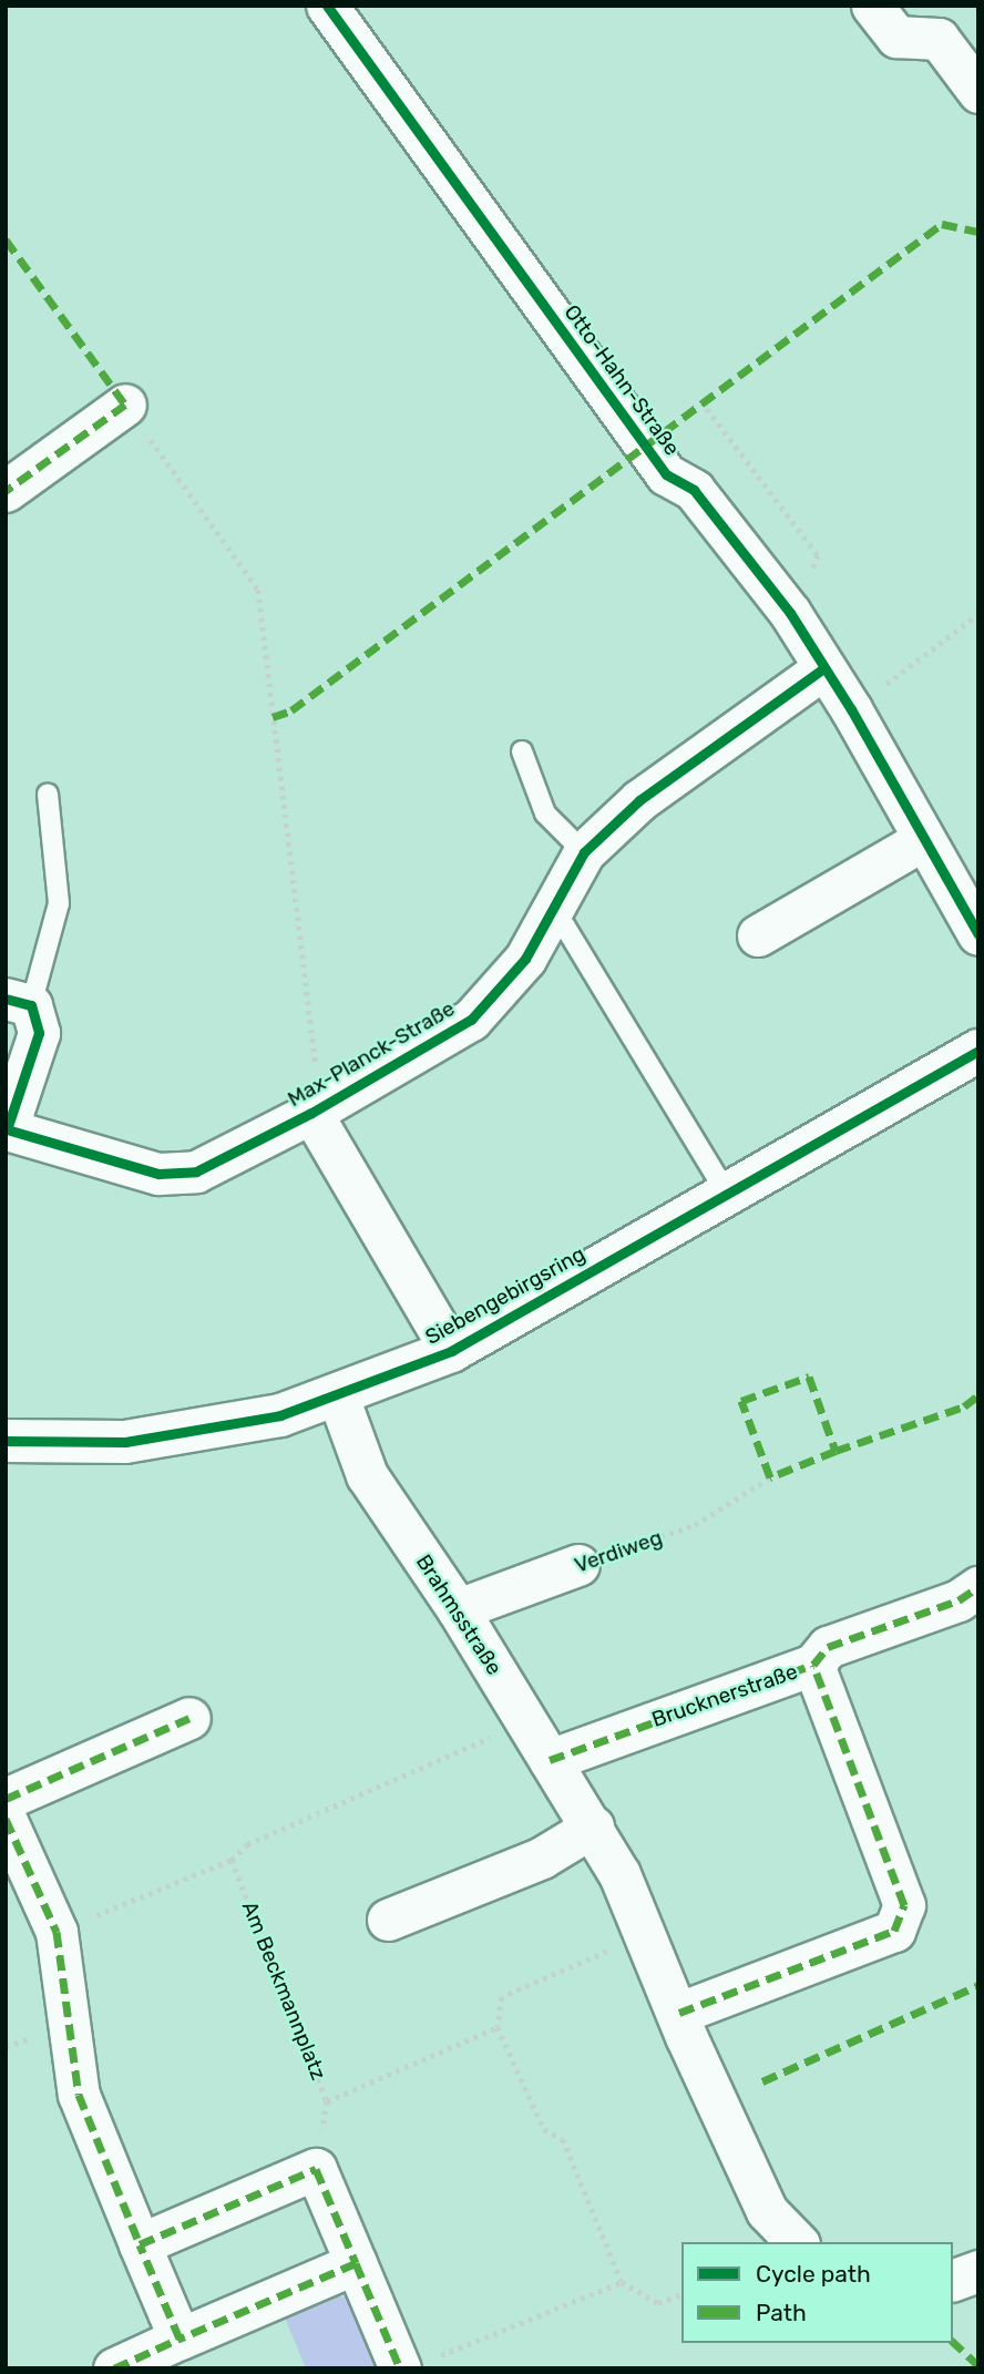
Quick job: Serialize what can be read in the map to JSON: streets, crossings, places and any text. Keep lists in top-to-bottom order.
{
  "streets": {
    "street": [
      "Otto-Hahn-Straße",
      "Max-Planck-Straße",
      "Siebengebirgsring",
      "Verdiweg",
      "Brahmsstraße",
      "Brucknerstraße"
    ],
    "path": ["Am Beckmannplatz"]
  },
  "crossings": [
    ["Otto-Hahn-Straße", "Max-Planck-Straße"],
    ["Max-Planck-Straße", "Siebengebirgsring"],
    ["Siebengebirgsring", "Brahmsstraße"],
    ["Verdiweg", "Brahmsstraße"],
    ["Brahmsstraße", "Brucknerstraße"]
  ],
  "legend": ["Cycle path", "Path"]
}
